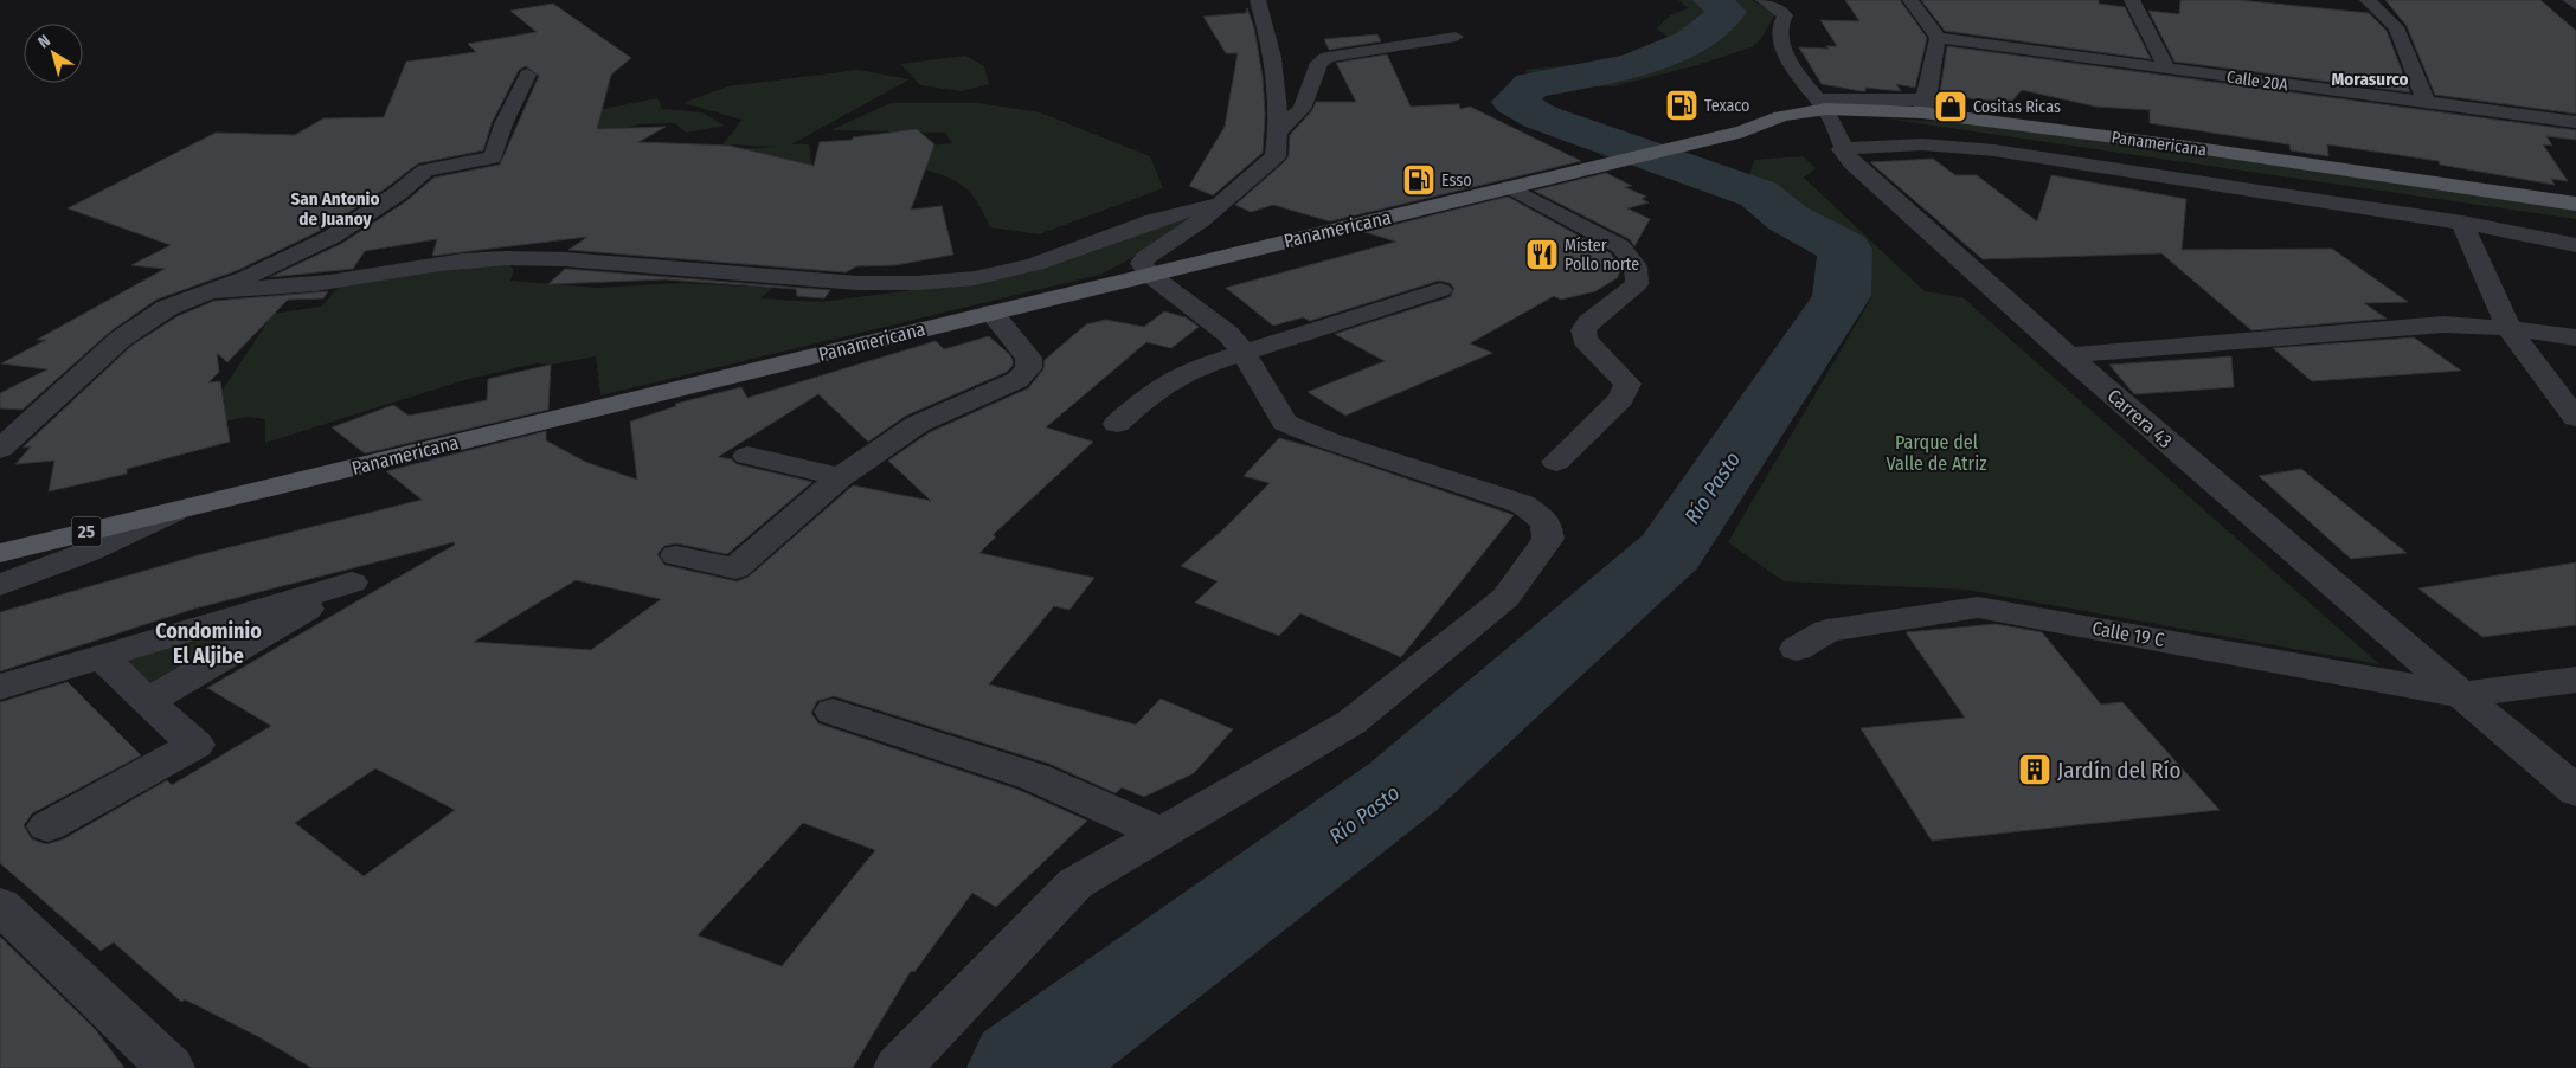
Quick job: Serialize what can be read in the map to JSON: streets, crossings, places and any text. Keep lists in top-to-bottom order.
{
  "streets": {
    "main road": ["Panamericana", "25"],
    "street": ["Calle 20A", "Carrera 43", "Calle 19 C"]
  },
  "crossings": [
    ["Panamericana", "Carrera 43"],
    ["Carrera 43", "Calle 19 C"]
  ],
  "districts": ["Morasurco", "San Antonio de Juanoy", "Condominio El Aljibe"],
  "water": ["Río Pasto"],
  "parks": ["Parque del Valle de Atriz"],
  "places": {
    "fuel station": ["Texaco", "Esso"],
    "shop": ["Cositas Ricas"],
    "restaurant": ["Míster Pollo norte"],
    "building": ["Jardín del Río"]
  },
  "north": "top left"
}
